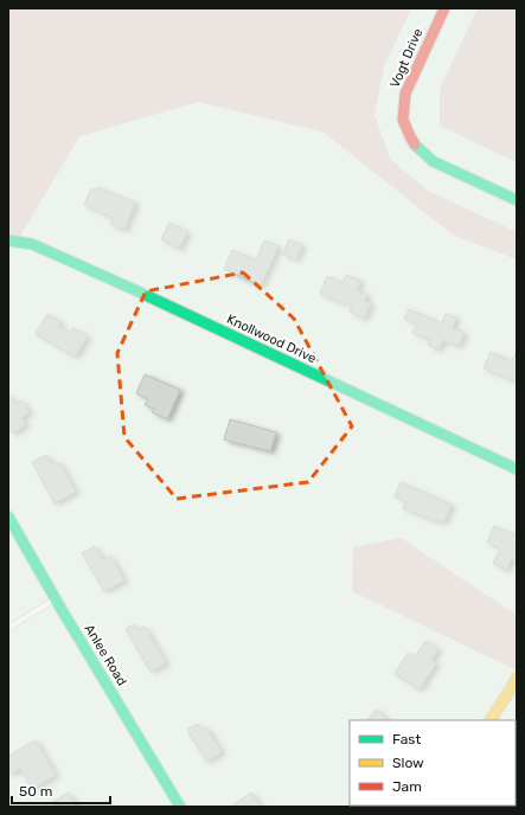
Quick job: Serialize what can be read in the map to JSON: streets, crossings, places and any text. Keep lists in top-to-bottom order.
{
  "streets": {
    "street": ["Vogt Drive", "Knollwood Drive", "Anlee Road"]
  },
  "legend": ["Fast", "Slow", "Jam"],
  "scale_bar": "50 m"
}
